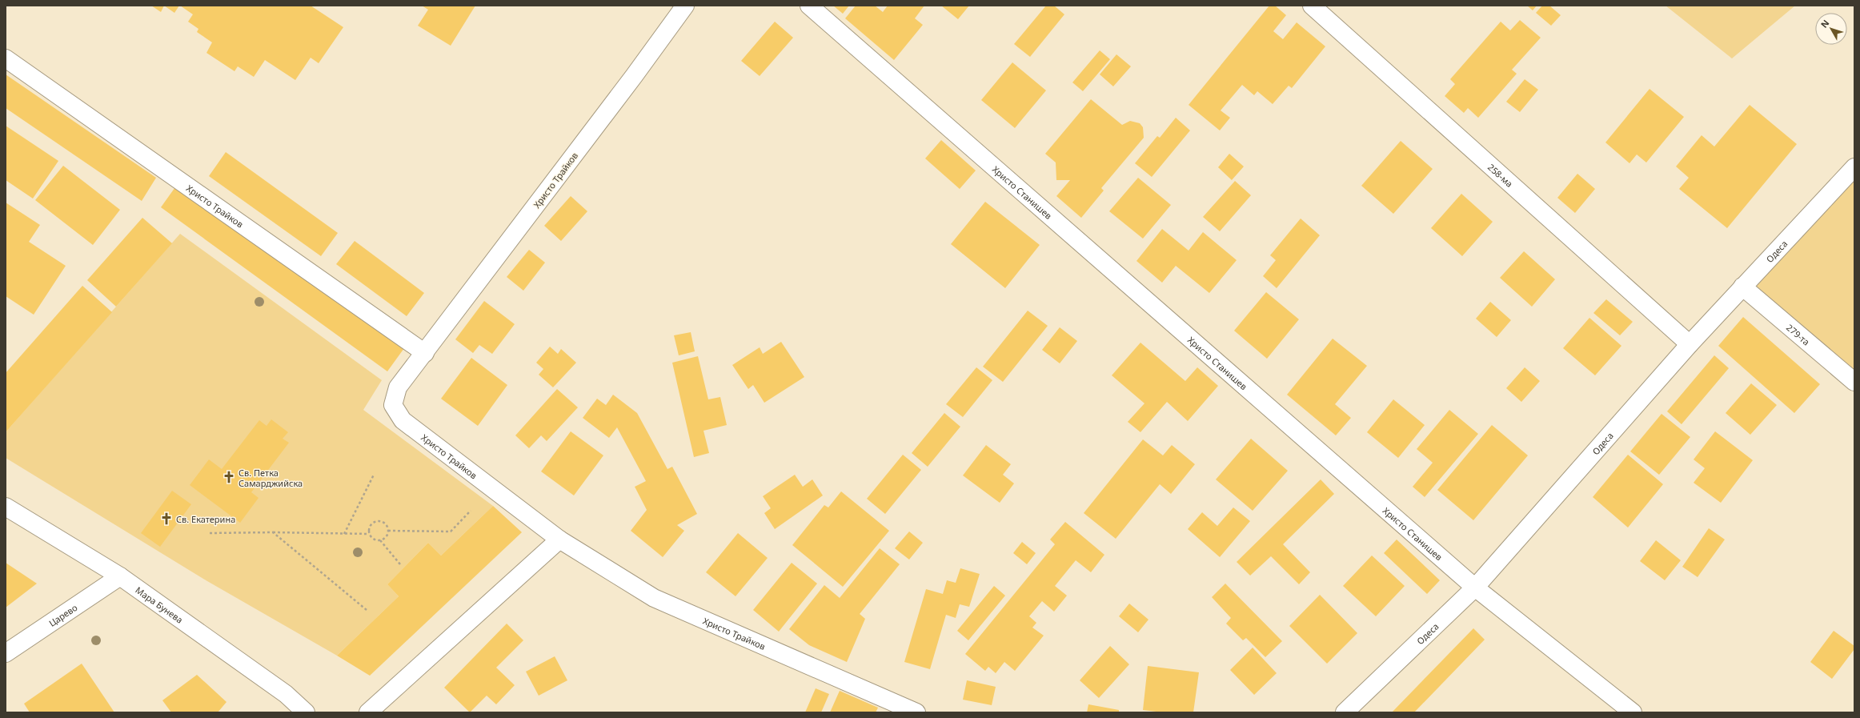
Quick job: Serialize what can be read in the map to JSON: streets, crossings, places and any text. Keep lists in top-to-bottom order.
{
  "streets": {
    "street": [
      "258-ма",
      "Христо Трайков",
      "Христо Станишев",
      "Одеса",
      "279-та",
      "Мара Бунева",
      "Царево"
    ]
  },
  "crossings": [
    ["258-ма", "Одеса"],
    ["Христо Станишев", "Одеса"],
    ["Одеса", "279-та"],
    ["Мара Бунева", "Царево"]
  ],
  "places": {
    "church": ["Св. Петка Самарджийска", "Св. Екатерина"]
  },
  "north": "top left"
}
